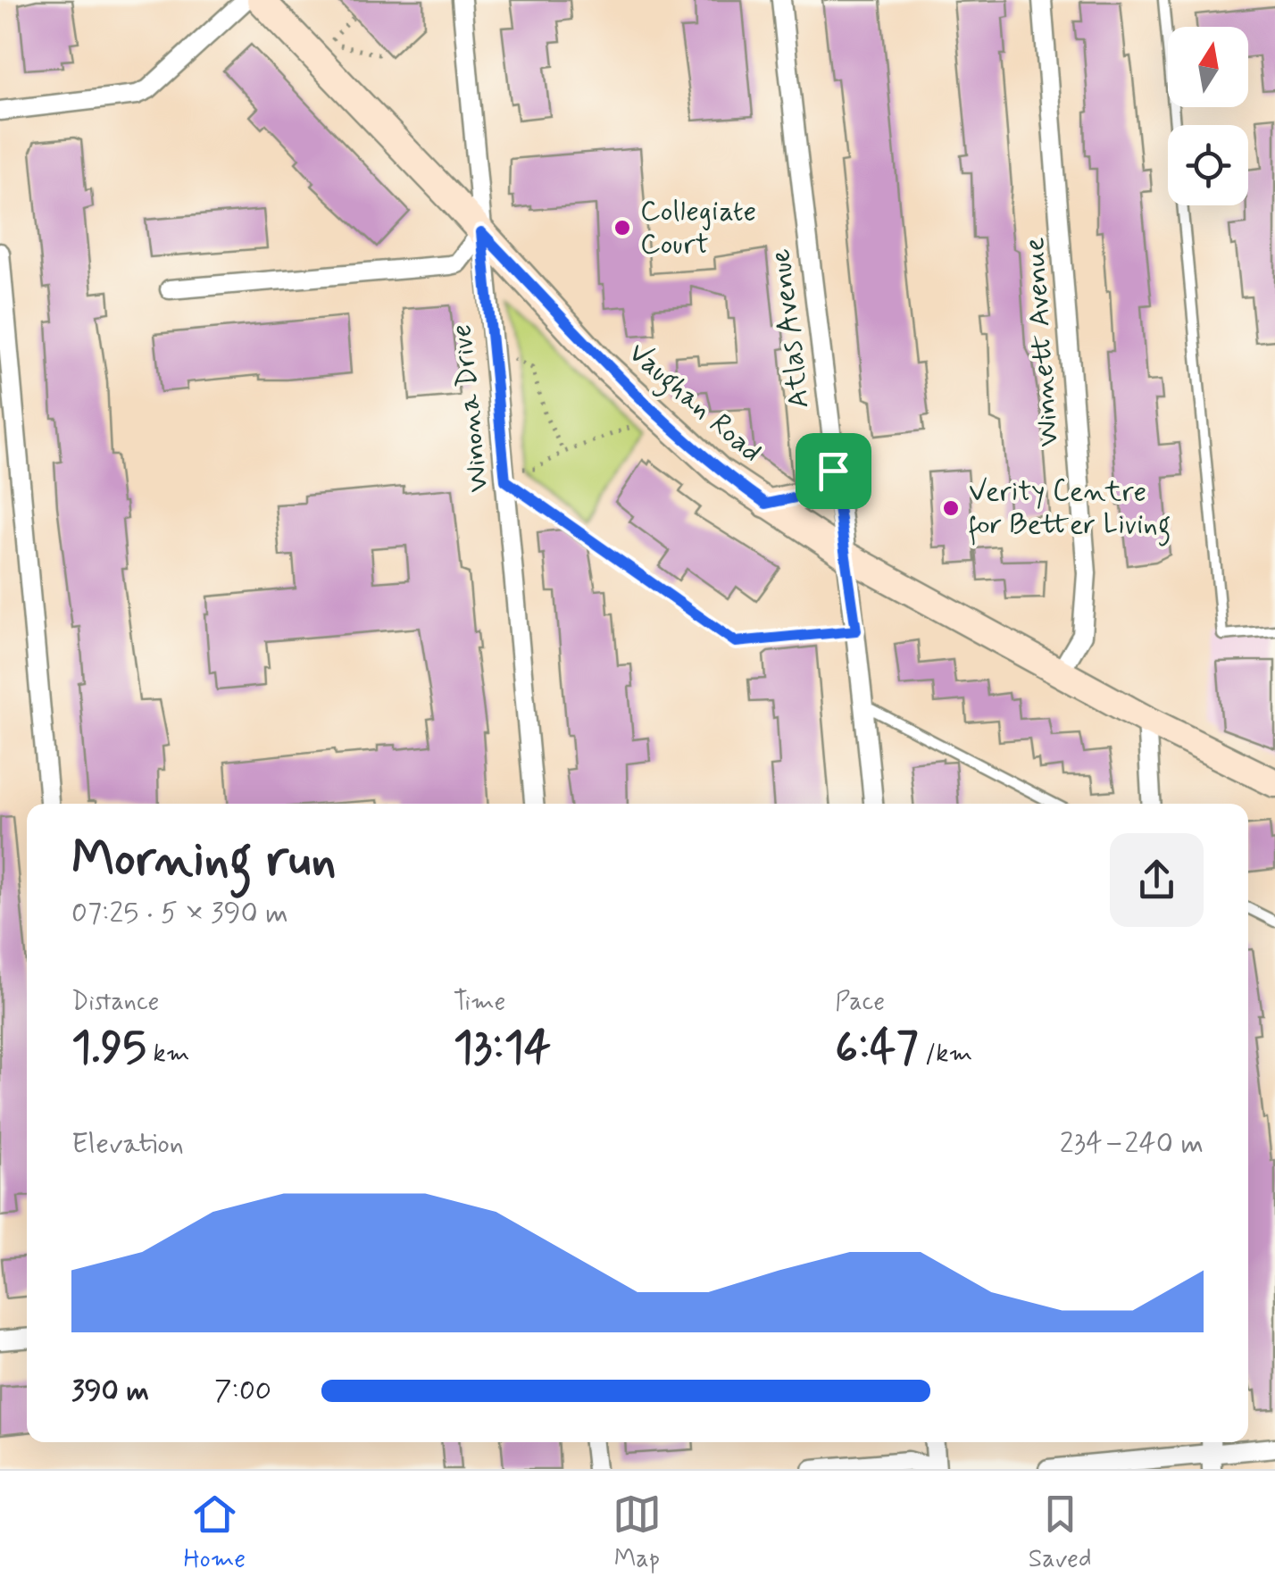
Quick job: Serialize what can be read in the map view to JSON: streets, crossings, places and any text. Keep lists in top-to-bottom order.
{
  "streets": {
    "street": [
      "Atlas Avenue",
      "Winnett Avenue",
      "Vaughan Road",
      "Winona Drive"
    ]
  },
  "crossings": [
    ["Atlas Avenue", "Vaughan Road"],
    ["Winnett Avenue", "Vaughan Road"],
    ["Vaughan Road", "Winona Drive"]
  ],
  "places": ["Collegiate Court", "Verity Centre for Better Living"],
  "north": "top",
  "page": {
    "heading": ["Morning run", "07:25 · 5 × 390 m"],
    "stats": [
      ["Distance", "1.95 km"],
      ["Time", "13:14"],
      ["Pace", "6:47 /km"]
    ],
    "chart": ["Elevation", "234–240 m"],
    "list": [
      {
        "name": "390 m",
        "note": "7:00"
      }
    ],
    "tabs": ["Home", "Map", "Saved"]
  }
}
